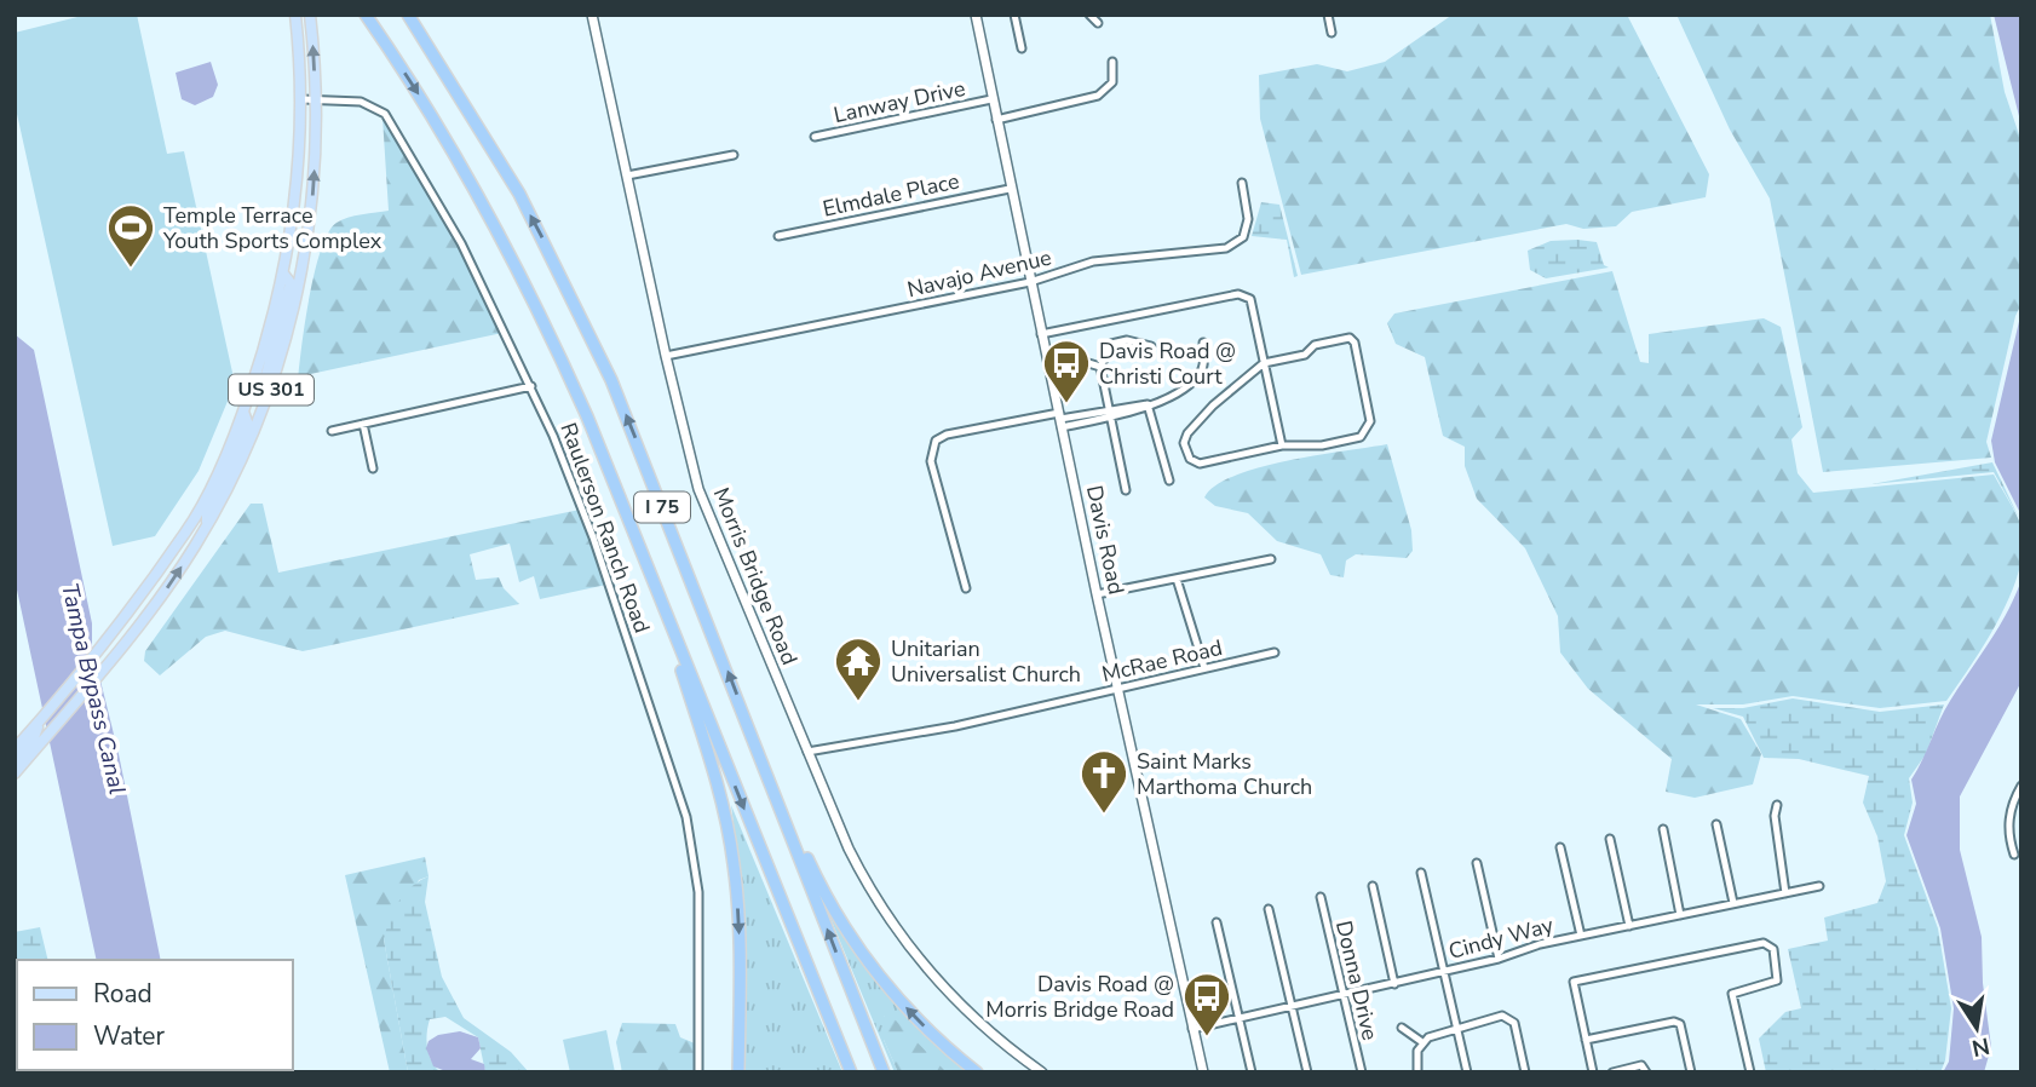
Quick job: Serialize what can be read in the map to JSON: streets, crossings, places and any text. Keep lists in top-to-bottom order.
{
  "streets": {
    "highway": ["I 75"],
    "main road": ["US 301"],
    "street": [
      "Lanway Drive",
      "Elmdale Place",
      "Navajo Avenue",
      "Raulerson Ranch Road",
      "Davis Road",
      "Morris Bridge Road",
      "McRae Road",
      "Cindy Way",
      "Donna Drive"
    ]
  },
  "crossings": [
    ["Lanway Drive", "Davis Road"],
    ["Elmdale Place", "Davis Road"],
    ["Navajo Avenue", "Davis Road"],
    ["Navajo Avenue", "Morris Bridge Road"],
    ["US 301", "Raulerson Ranch Road"],
    ["Davis Road", "McRae Road"],
    ["Davis Road", "Cindy Way"],
    ["Morris Bridge Road", "McRae Road"],
    ["Cindy Way", "Donna Drive"]
  ],
  "water": ["Tampa Bypass Canal"],
  "places": {
    "sports": ["Temple Terrace Youth Sports Complex"],
    "bus stop": ["Davis Road @ Christi Court", "Davis Road @ Morris Bridge Road"],
    "temple": ["Unitarian Universalist Church"],
    "church": ["Saint Marks Marthoma Church"]
  },
  "legend": ["Road", "Water"],
  "north": "bottom"
}
